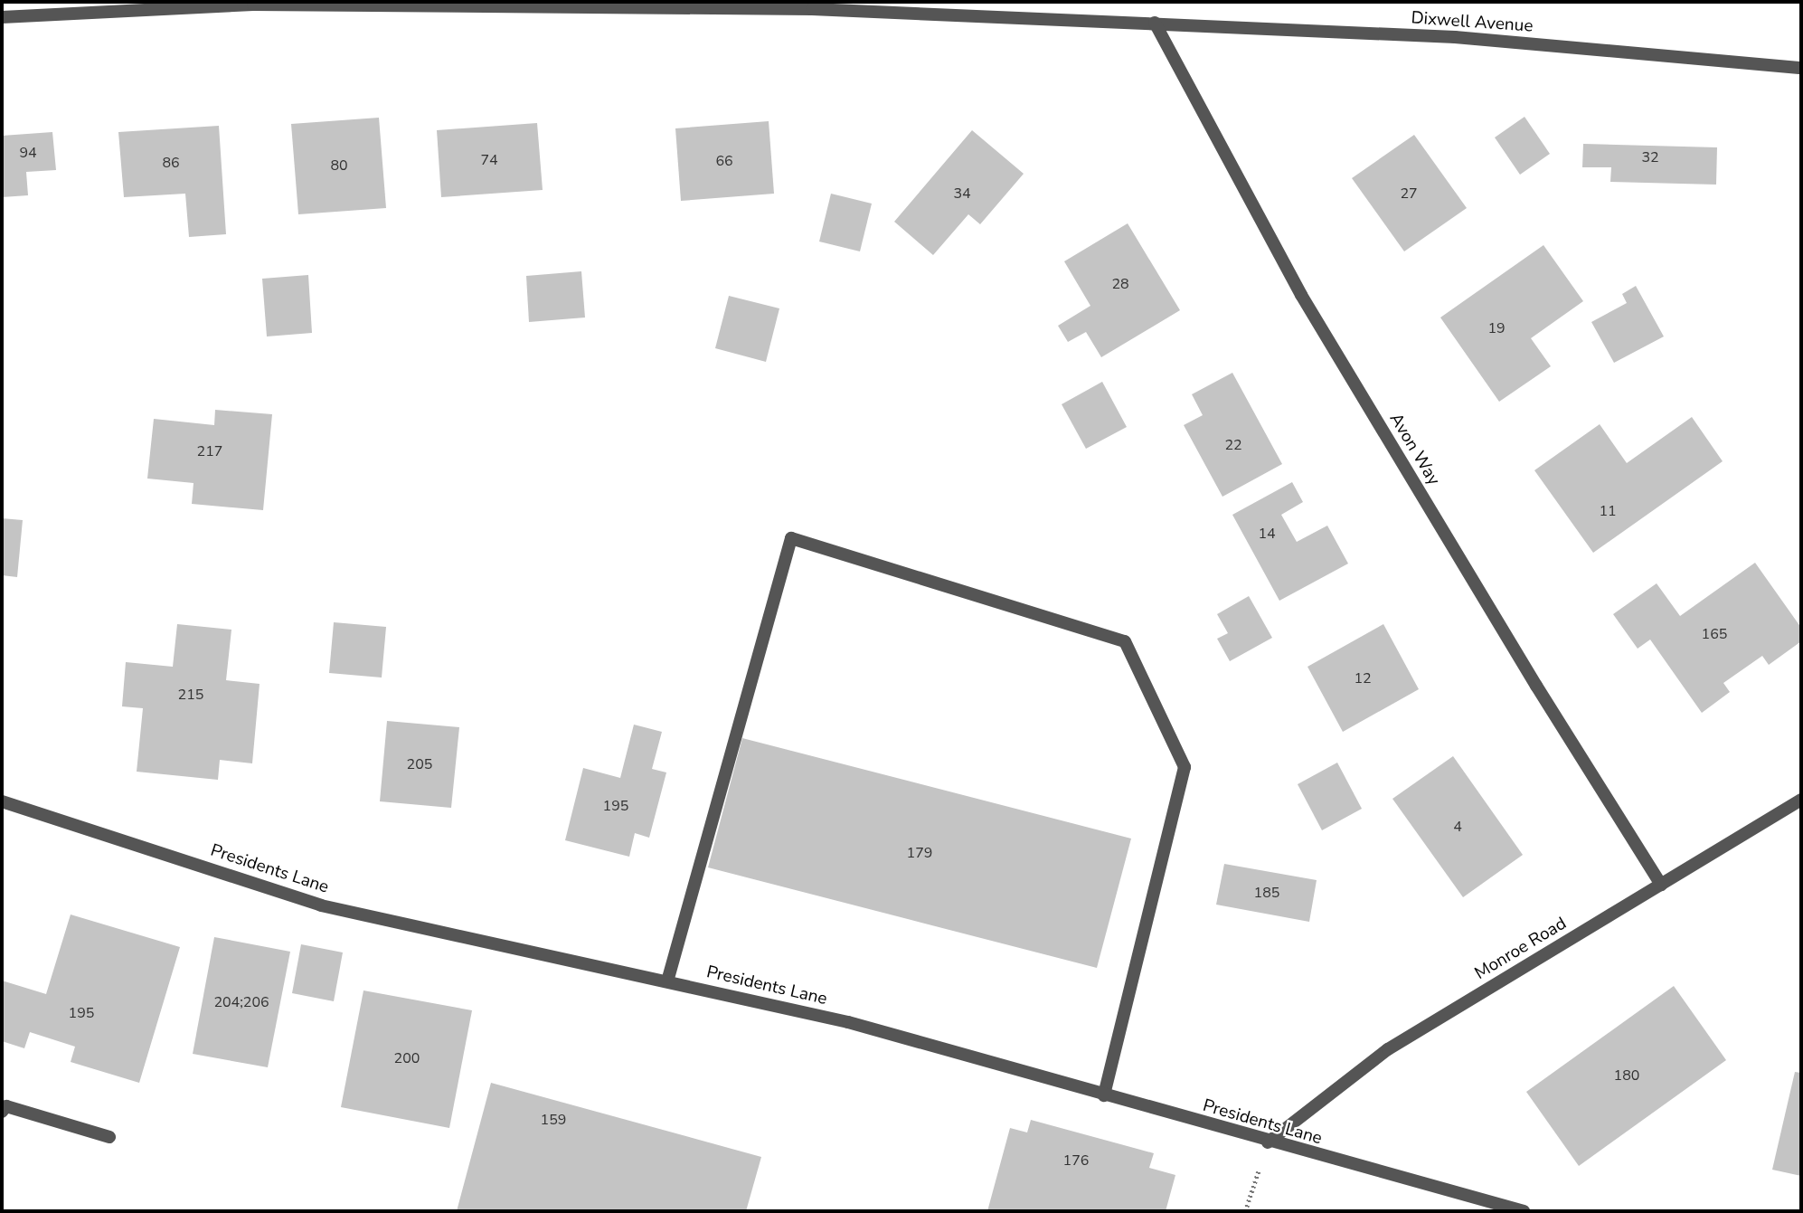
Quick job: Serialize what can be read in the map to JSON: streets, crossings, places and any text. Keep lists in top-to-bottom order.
{
  "streets": {
    "street": [
      "Dixwell Avenue",
      "Avon Way",
      "Presidents Lane",
      "Monroe Road"
    ]
  },
  "crossings": [
    ["Dixwell Avenue", "Avon Way"],
    ["Avon Way", "Monroe Road"],
    ["Presidents Lane", "Monroe Road"]
  ],
  "house_numbers": [
    "94",
    "32",
    "74",
    "66",
    "86",
    "80",
    "34",
    "27",
    "28",
    "19",
    "22",
    "217",
    "11",
    "14",
    "165",
    "12",
    "215",
    "205",
    "195",
    "4",
    "179",
    "185",
    "204;206",
    "195",
    "200",
    "180",
    "159",
    "176"
  ]
}
